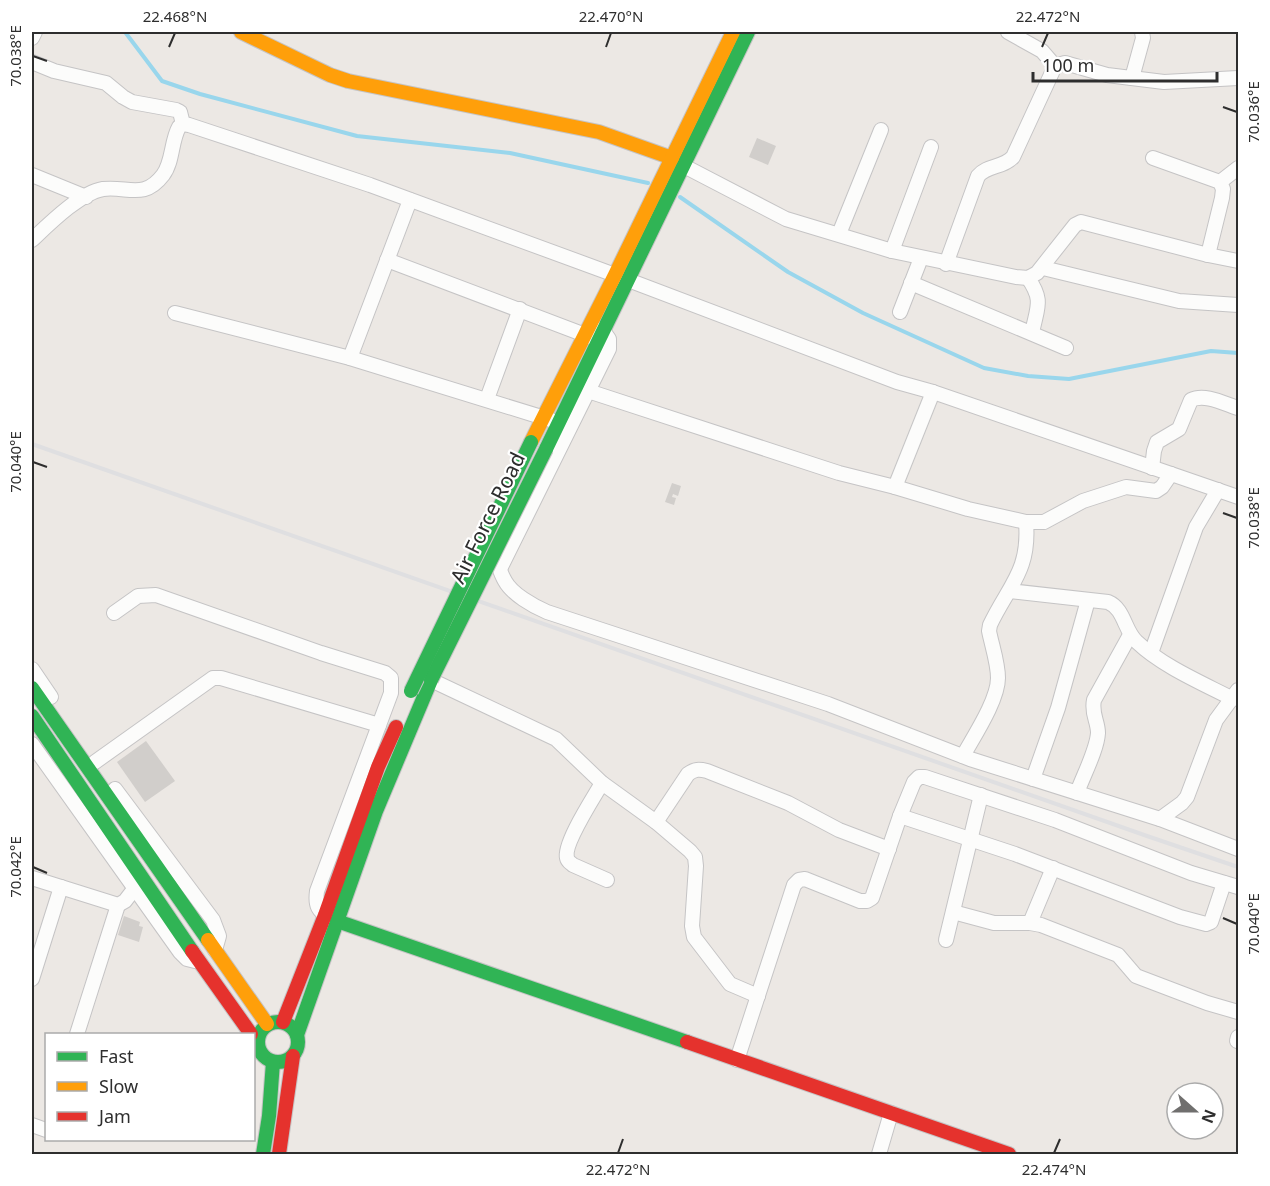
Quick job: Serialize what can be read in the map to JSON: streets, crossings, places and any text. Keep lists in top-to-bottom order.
{
  "streets": {
    "main road": ["Air Force Road"]
  },
  "legend": ["Fast", "Slow", "Jam"],
  "scale_bar": "100 m",
  "north": "right",
  "coordinates": [
    "22.468°N",
    "22.470°N",
    "22.472°N",
    "70.038°E",
    "70.036°E",
    "70.040°E",
    "70.042°E",
    "22.474°N"
  ]
}
